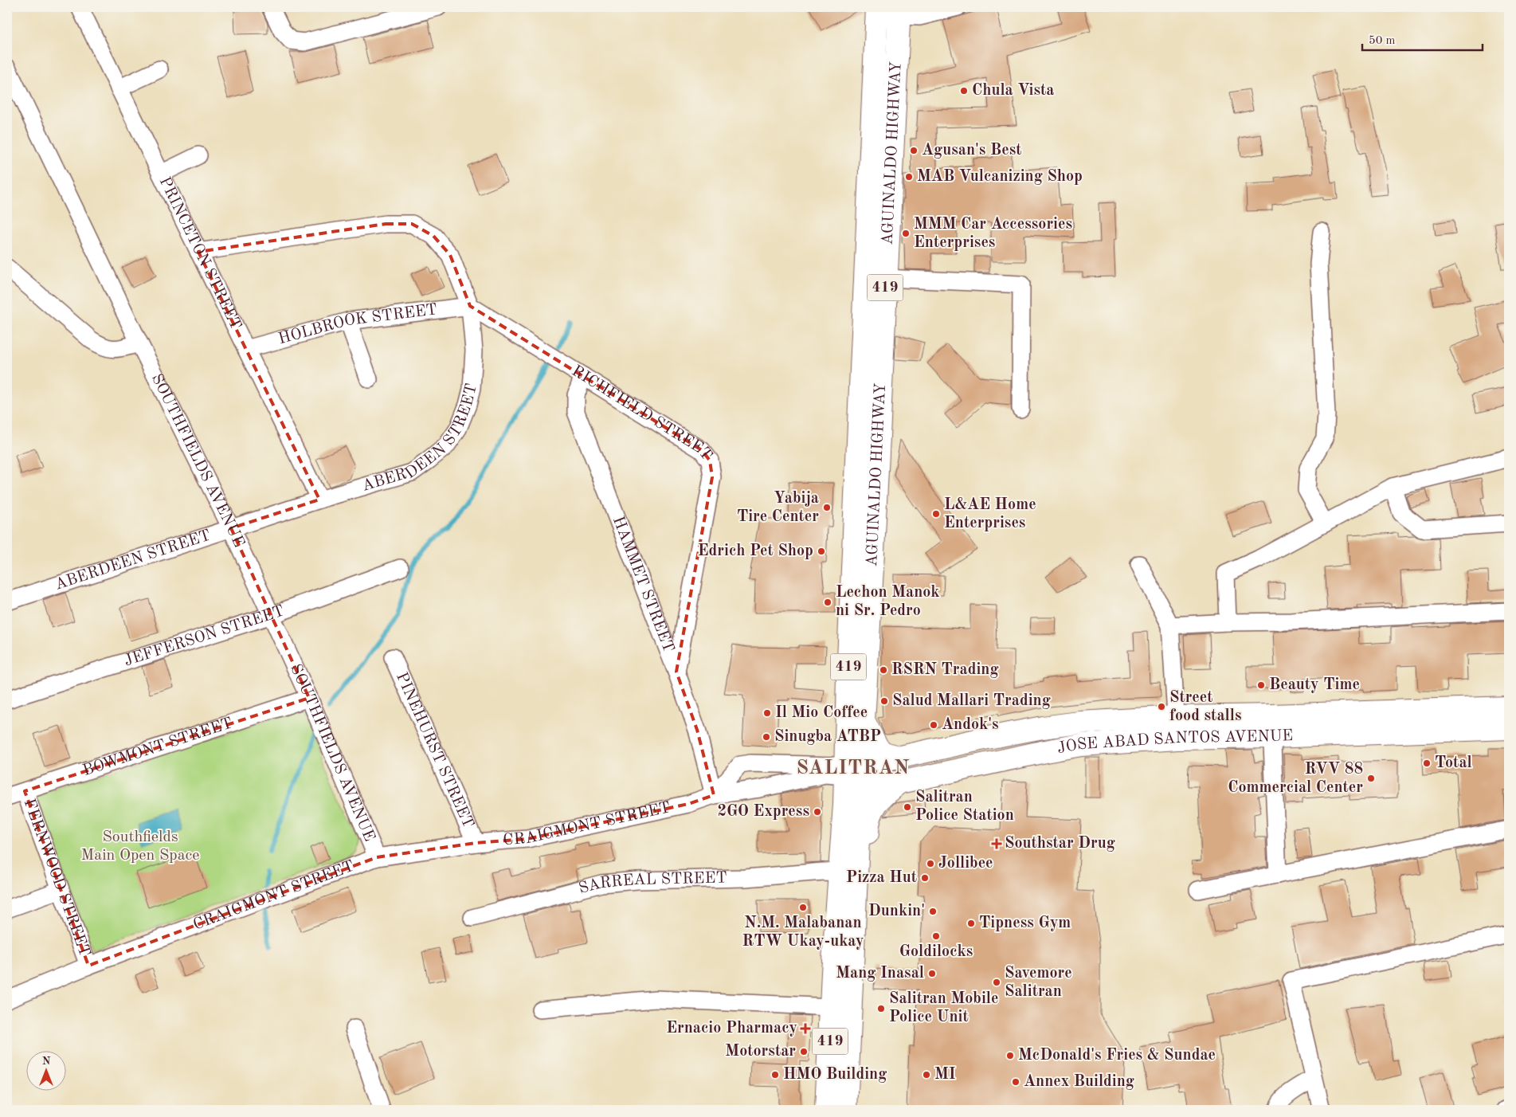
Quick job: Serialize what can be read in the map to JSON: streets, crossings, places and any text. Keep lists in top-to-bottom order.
{
  "streets": {
    "main road": ["AGUINALDO HIGHWAY", "419", "JOSE ABAD SANTOS AVENUE"],
    "street": [
      "PRINCETON STREET",
      "HOLBROOK STREET",
      "RICHFIELD STREET",
      "ABERDEEN STREET",
      "SOUTHFIELDS AVENUE",
      "HAMMET STREET",
      "JEFFERSON STREET",
      "BOWMONT STREET",
      "PINEHURST STREET",
      "CRAIGMONT STREET",
      "FERNWOOD STREET",
      "SARREAL STREET"
    ]
  },
  "crossings": [
    ["AGUINALDO HIGHWAY", "JOSE ABAD SANTOS AVENUE"],
    ["AGUINALDO HIGHWAY", "CRAIGMONT STREET"],
    ["AGUINALDO HIGHWAY", "SARREAL STREET"],
    ["PRINCETON STREET", "HOLBROOK STREET"],
    ["PRINCETON STREET", "ABERDEEN STREET"],
    ["HOLBROOK STREET", "RICHFIELD STREET"],
    ["HOLBROOK STREET", "ABERDEEN STREET"],
    ["RICHFIELD STREET", "ABERDEEN STREET"],
    ["RICHFIELD STREET", "HAMMET STREET"],
    ["ABERDEEN STREET", "SOUTHFIELDS AVENUE"],
    ["SOUTHFIELDS AVENUE", "JEFFERSON STREET"],
    ["SOUTHFIELDS AVENUE", "BOWMONT STREET"],
    ["SOUTHFIELDS AVENUE", "CRAIGMONT STREET"],
    ["HAMMET STREET", "CRAIGMONT STREET"],
    ["JOSE ABAD SANTOS AVENUE", "CRAIGMONT STREET"],
    ["BOWMONT STREET", "FERNWOOD STREET"],
    ["PINEHURST STREET", "CRAIGMONT STREET"],
    ["CRAIGMONT STREET", "FERNWOOD STREET"]
  ],
  "districts": ["SALITRAN"],
  "parks": ["Southfields Main Open Space"],
  "places": {
    "other": [
      "Chula Vista",
      "Agusan's Best",
      "MAB Vulcanizing Shop",
      "MMM Car Accessories Enterprises",
      "Yabija Tire Center",
      "L&AE Home Enterprises",
      "Edrich Pet Shop",
      "Lechon Manok ni Sr. Pedro",
      "RSRN Trading",
      "Beauty Time",
      "Salud Mallari Trading",
      "Street food stalls",
      "Il Mio Coffee",
      "Andok's",
      "Sinugba ATBP",
      "Total",
      "RVV 88 Commercial Center",
      "Salitran Police Station",
      "2GO Express",
      "Jollibee",
      "Pizza Hut",
      "N.M. Malabanan RTW Ukay-ukay",
      "Dunkin'",
      "Tipness Gym",
      "Goldilocks",
      "Mang Inasal",
      "Savemore Salitran",
      "Salitran Mobile Police Unit",
      "Motorstar",
      "McDonald's Fries & Sundae",
      "HMO Building",
      "MI",
      "Annex Building"
    ],
    "health": ["Southstar Drug", "Ernacio Pharmacy"]
  },
  "scale_bar": "50 m",
  "north": "top"
}
